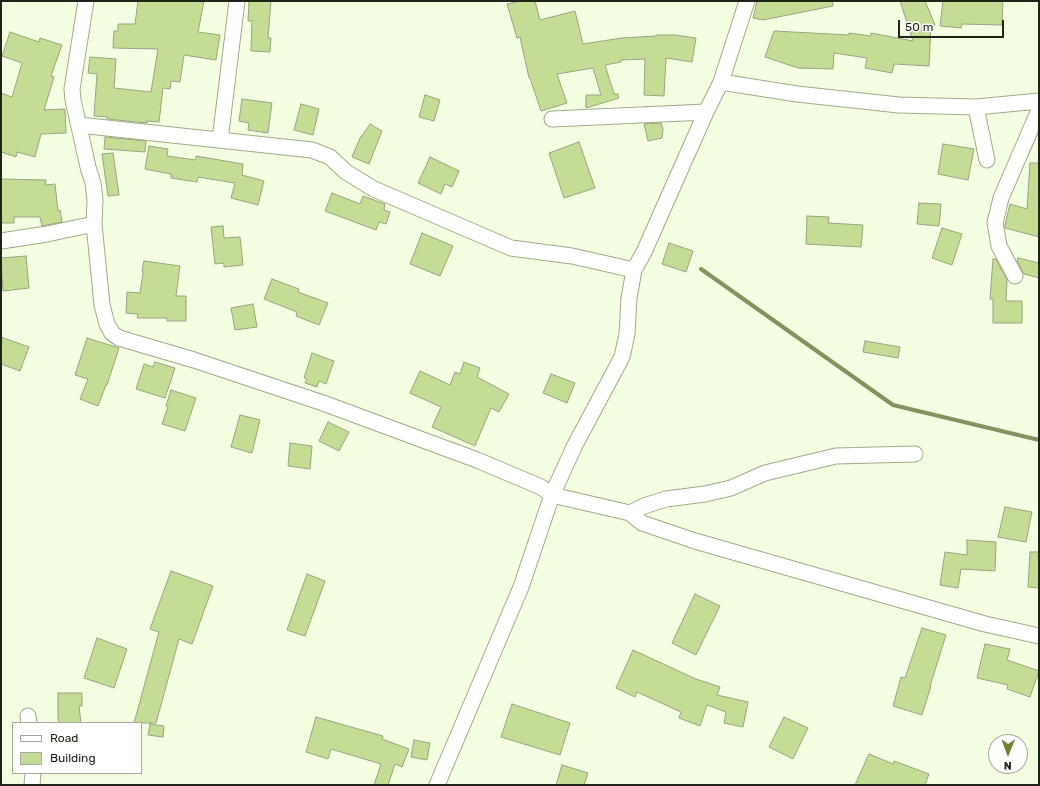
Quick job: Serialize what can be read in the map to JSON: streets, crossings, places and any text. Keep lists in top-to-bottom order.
{
  "legend": ["Road", "Building"],
  "scale_bar": "50 m",
  "north": "bottom"
}
